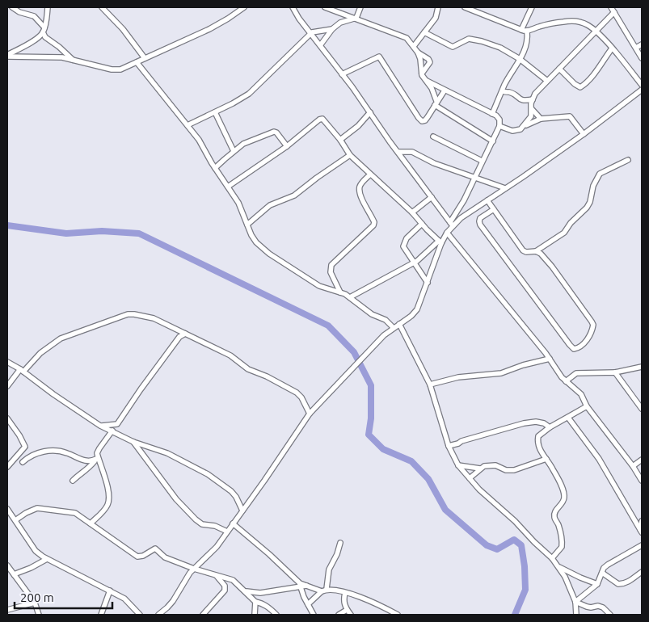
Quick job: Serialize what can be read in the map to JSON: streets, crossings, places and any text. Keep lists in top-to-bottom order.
{
  "scale_bar": "200 m"
}
